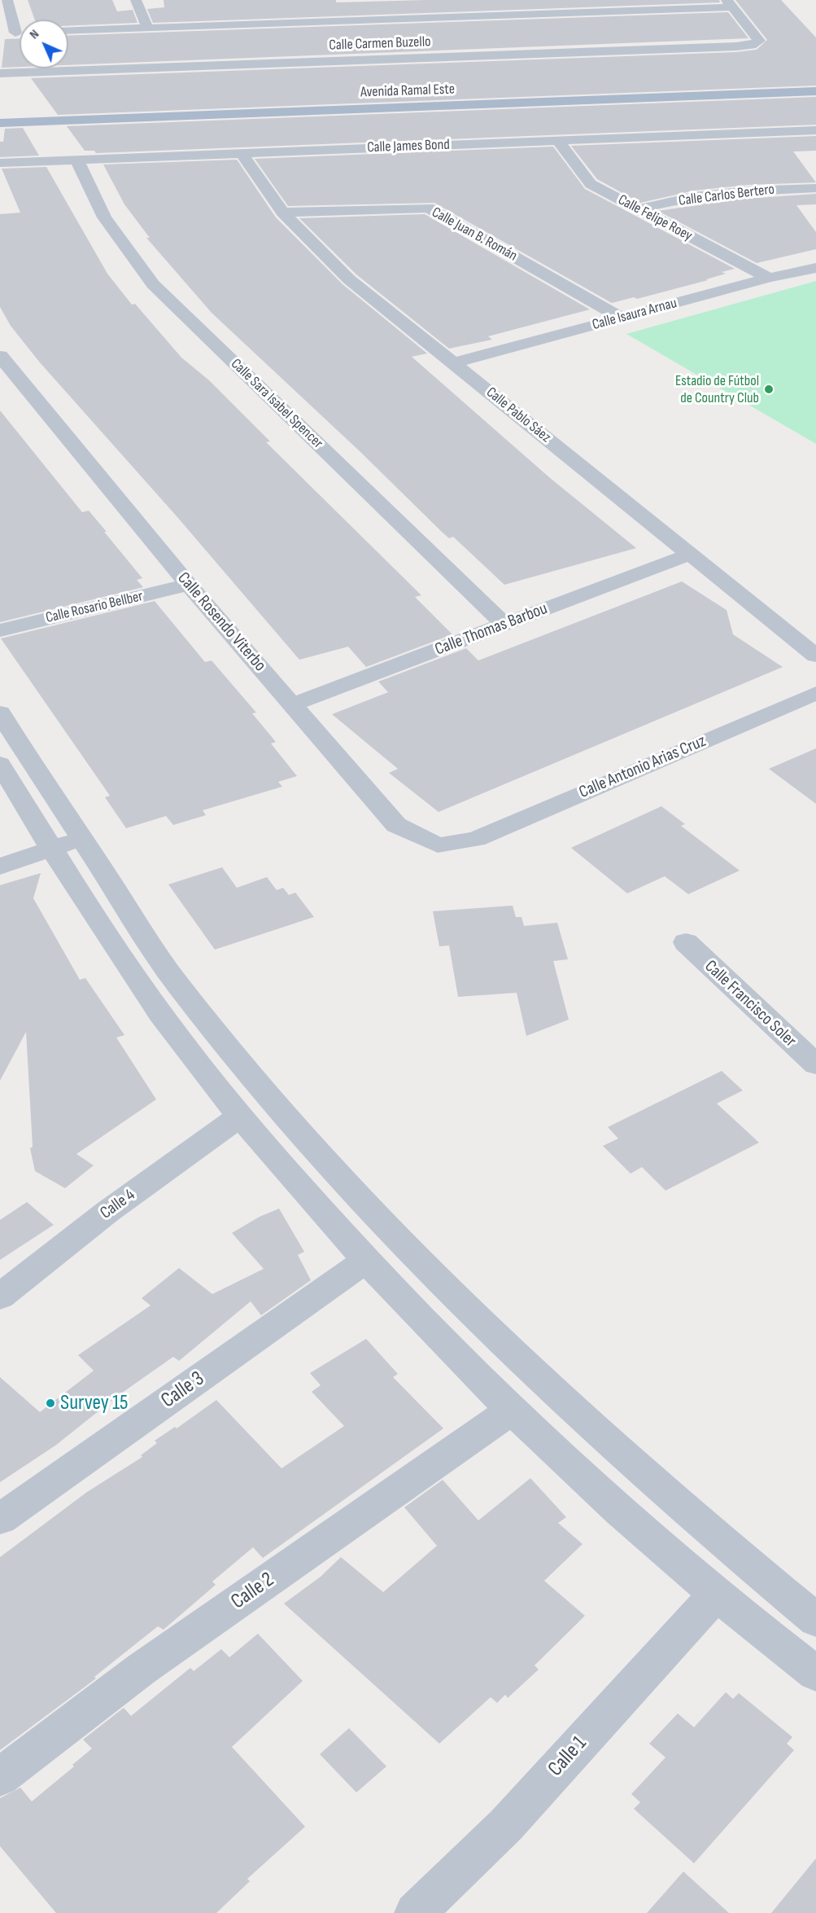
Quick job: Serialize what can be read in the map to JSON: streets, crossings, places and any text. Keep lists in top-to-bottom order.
{
  "streets": {
    "main road": ["Avenida Ramal Este"],
    "street": [
      "Calle Carmen Buzello",
      "Calle James Bond",
      "Calle Carlos Bertero",
      "Calle Felipe Roey",
      "Calle Juan B. Román",
      "Calle Isaura Arnau",
      "Calle Sara Isabel Spencer",
      "Calle Pablo Sáez",
      "Calle Rosario Bellber",
      "Calle Rosendo Viterbo",
      "Calle Thomas Barbou",
      "Calle Antonio Arias Cruz",
      "Calle Francisco Soler",
      "Calle 4",
      "Calle 3",
      "Calle 2",
      "Calle 1"
    ]
  },
  "crossings": [
    ["Calle James Bond", "Calle Felipe Roey"],
    ["Calle James Bond", "Calle Sara Isabel Spencer"],
    ["Calle James Bond", "Calle Pablo Sáez"],
    ["Calle Carlos Bertero", "Calle Felipe Roey"],
    ["Calle Felipe Roey", "Calle Isaura Arnau"],
    ["Calle Juan B. Román", "Calle Isaura Arnau"],
    ["Calle Juan B. Román", "Calle Pablo Sáez"],
    ["Calle Isaura Arnau", "Calle Pablo Sáez"],
    ["Calle Sara Isabel Spencer", "Calle Thomas Barbou"],
    ["Calle Pablo Sáez", "Calle Thomas Barbou"],
    ["Calle Rosario Bellber", "Calle Rosendo Viterbo"],
    ["Calle Rosendo Viterbo", "Calle Thomas Barbou"],
    ["Calle Rosendo Viterbo", "Calle Antonio Arias Cruz"]
  ],
  "places": ["Estadio de Fútbol de Country Club", "Survey 15"],
  "north": "top left"
}
